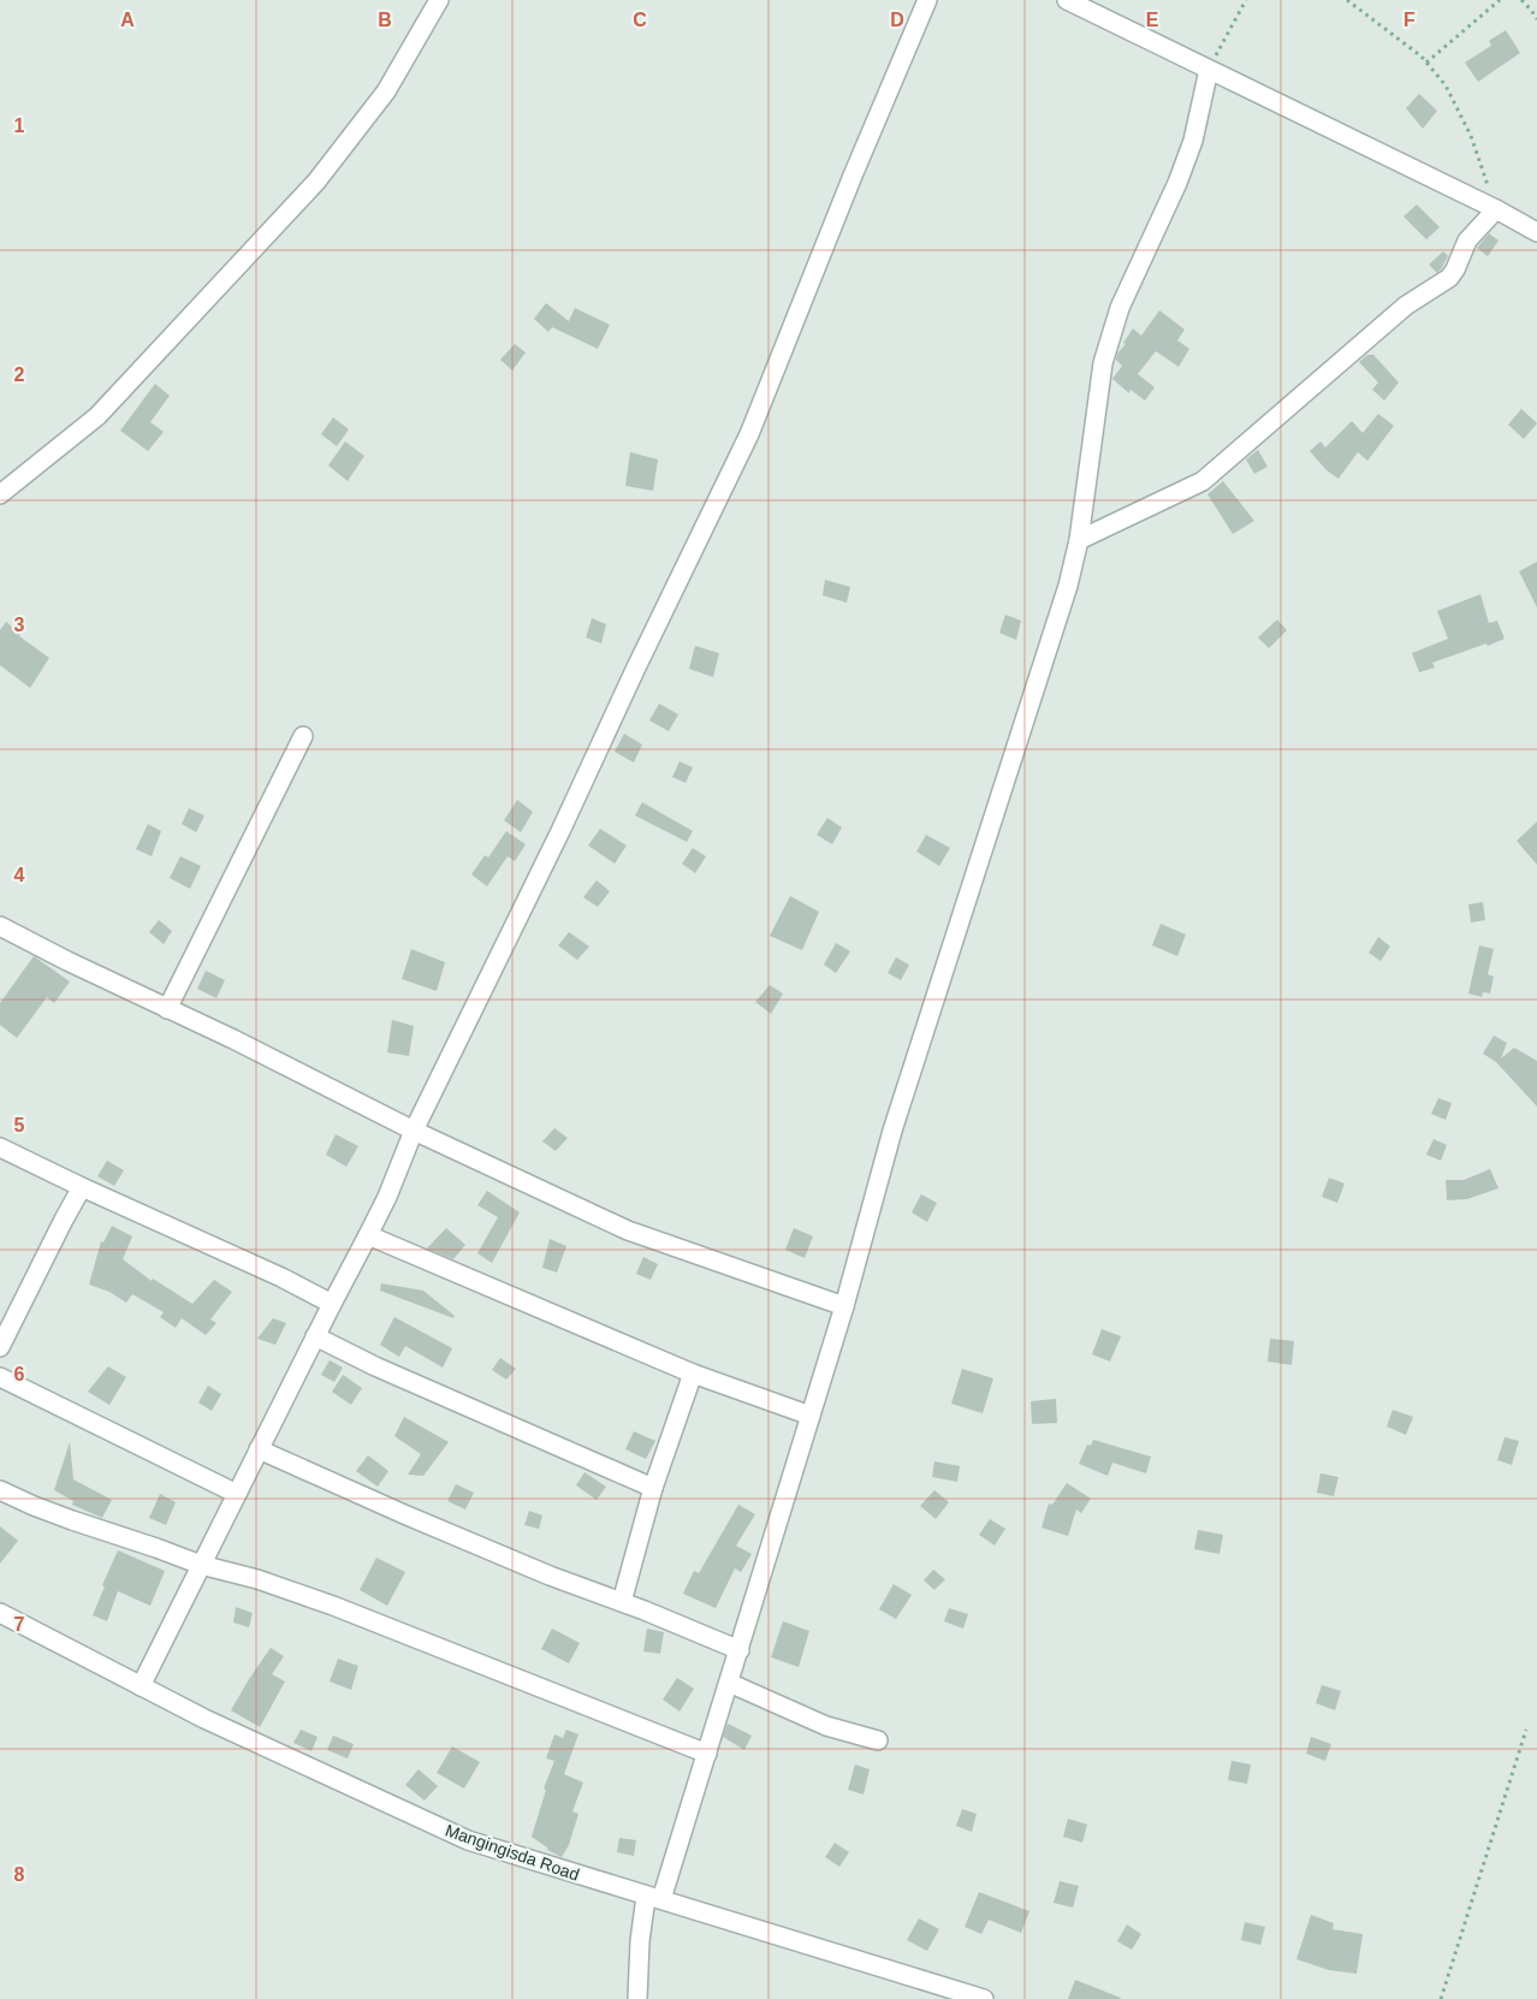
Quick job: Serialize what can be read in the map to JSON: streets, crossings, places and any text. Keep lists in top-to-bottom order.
{
  "streets": {
    "street": ["Mangingisda Road"]
  },
  "grid": {
    "columns": [
      "A",
      "B",
      "C",
      "D",
      "E",
      "F"
    ],
    "rows": [
      "1",
      "2",
      "3",
      "4",
      "5",
      "6",
      "7",
      "8"
    ]
  }
}
